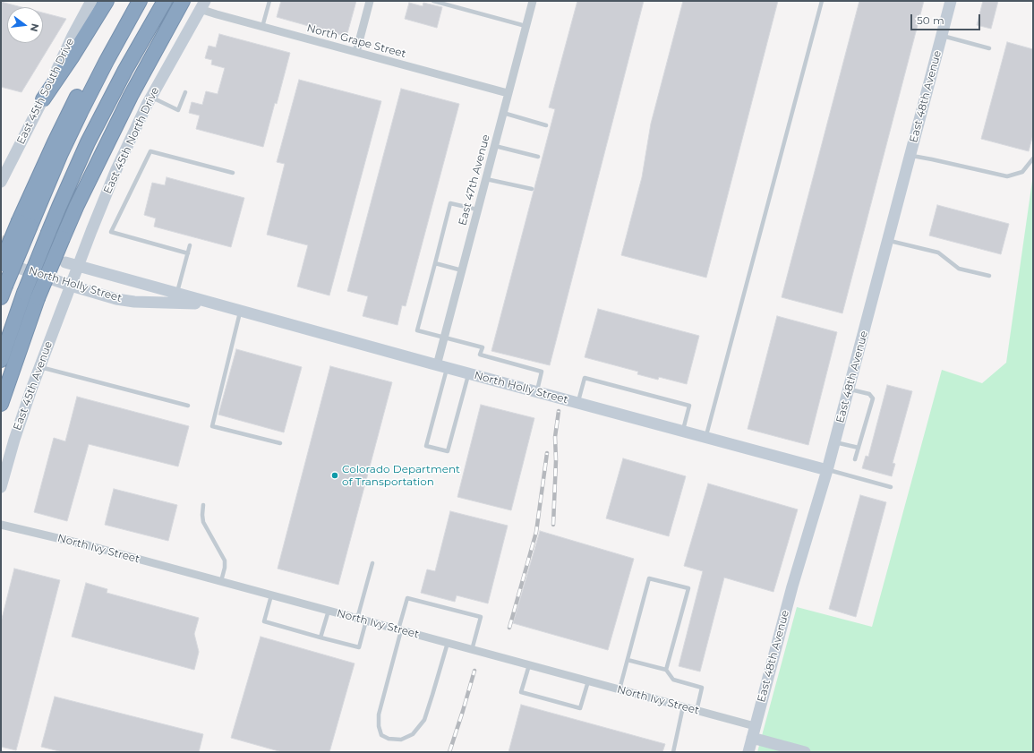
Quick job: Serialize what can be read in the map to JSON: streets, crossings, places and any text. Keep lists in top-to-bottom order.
{
  "streets": {
    "street": [
      "North Grape Street",
      "East 45th South Drive",
      "East 48th Avenue",
      "East 45th North Drive",
      "East 47th Avenue",
      "North Holly Street",
      "East 45th Avenue",
      "North Ivy Street"
    ]
  },
  "crossings": [
    ["North Grape Street", "East 45th North Drive"],
    ["North Grape Street", "East 47th Avenue"],
    ["East 48th Avenue", "North Holly Street"],
    ["East 48th Avenue", "North Ivy Street"],
    ["East 45th North Drive", "North Holly Street"],
    ["East 45th North Drive", "East 45th Avenue"],
    ["East 47th Avenue", "North Holly Street"],
    ["North Holly Street", "East 45th Avenue"]
  ],
  "places": ["Colorado Department of Transportation"],
  "scale_bar": "50 m",
  "north": "right"
}
